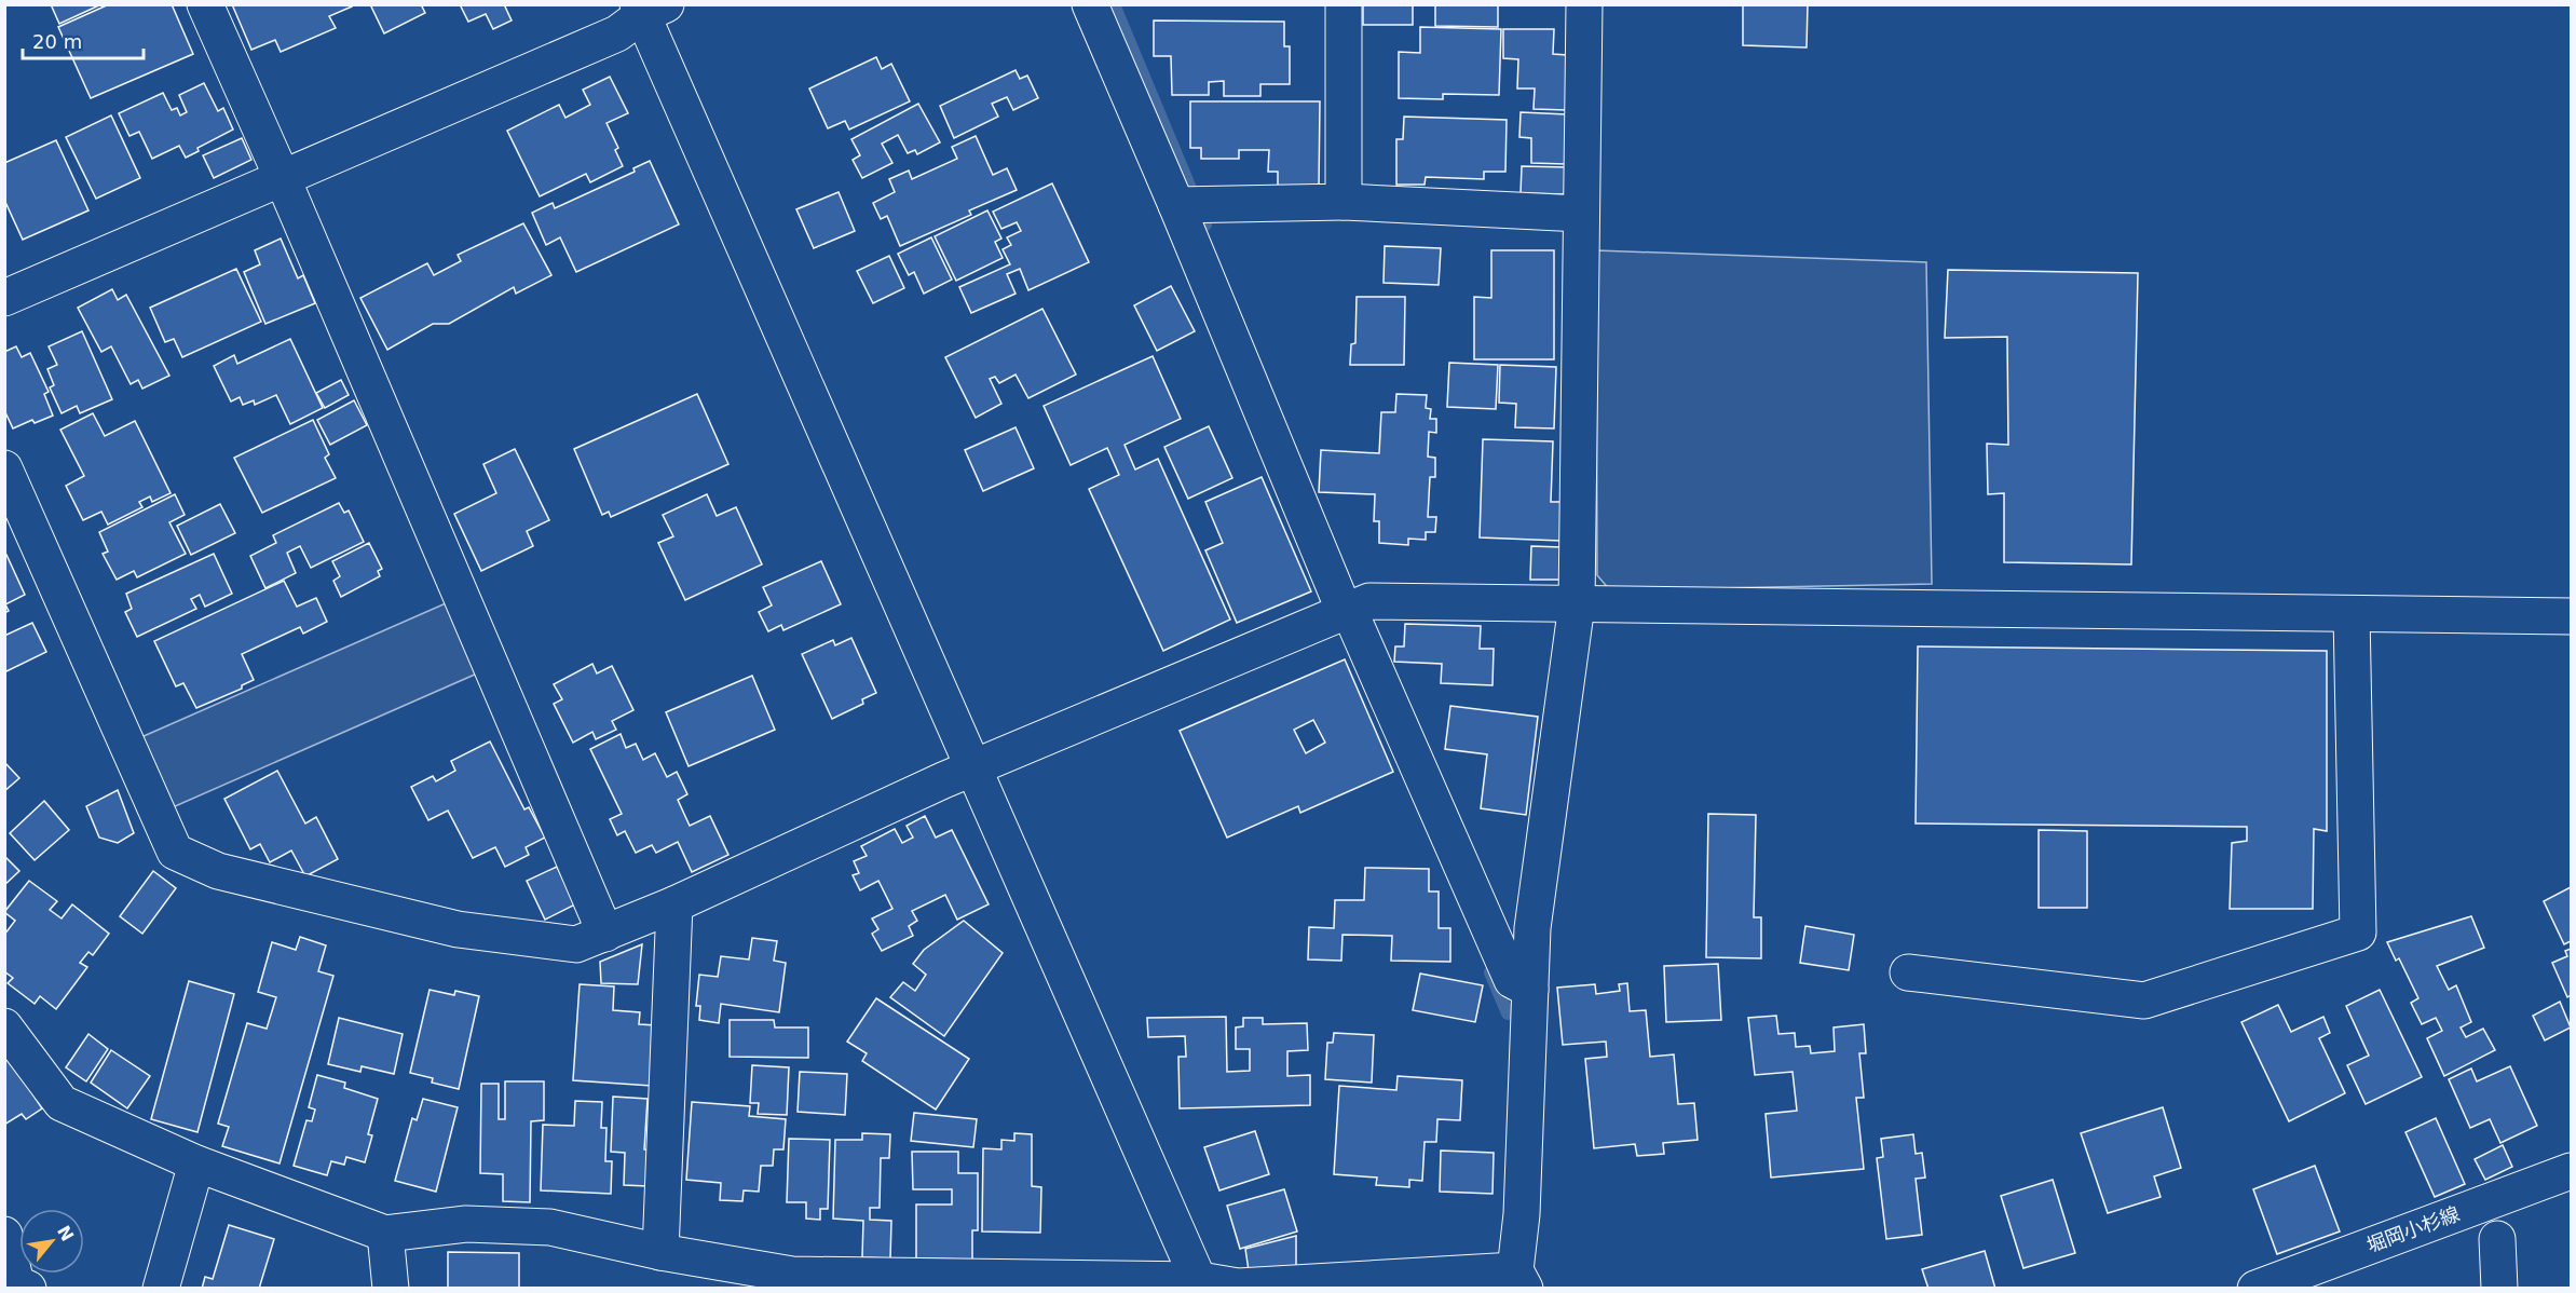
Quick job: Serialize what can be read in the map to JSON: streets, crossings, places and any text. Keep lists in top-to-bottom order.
{
  "streets": {
    "street": ["堀岡小杉線"]
  },
  "scale_bar": "20 m",
  "north": "top right"
}
